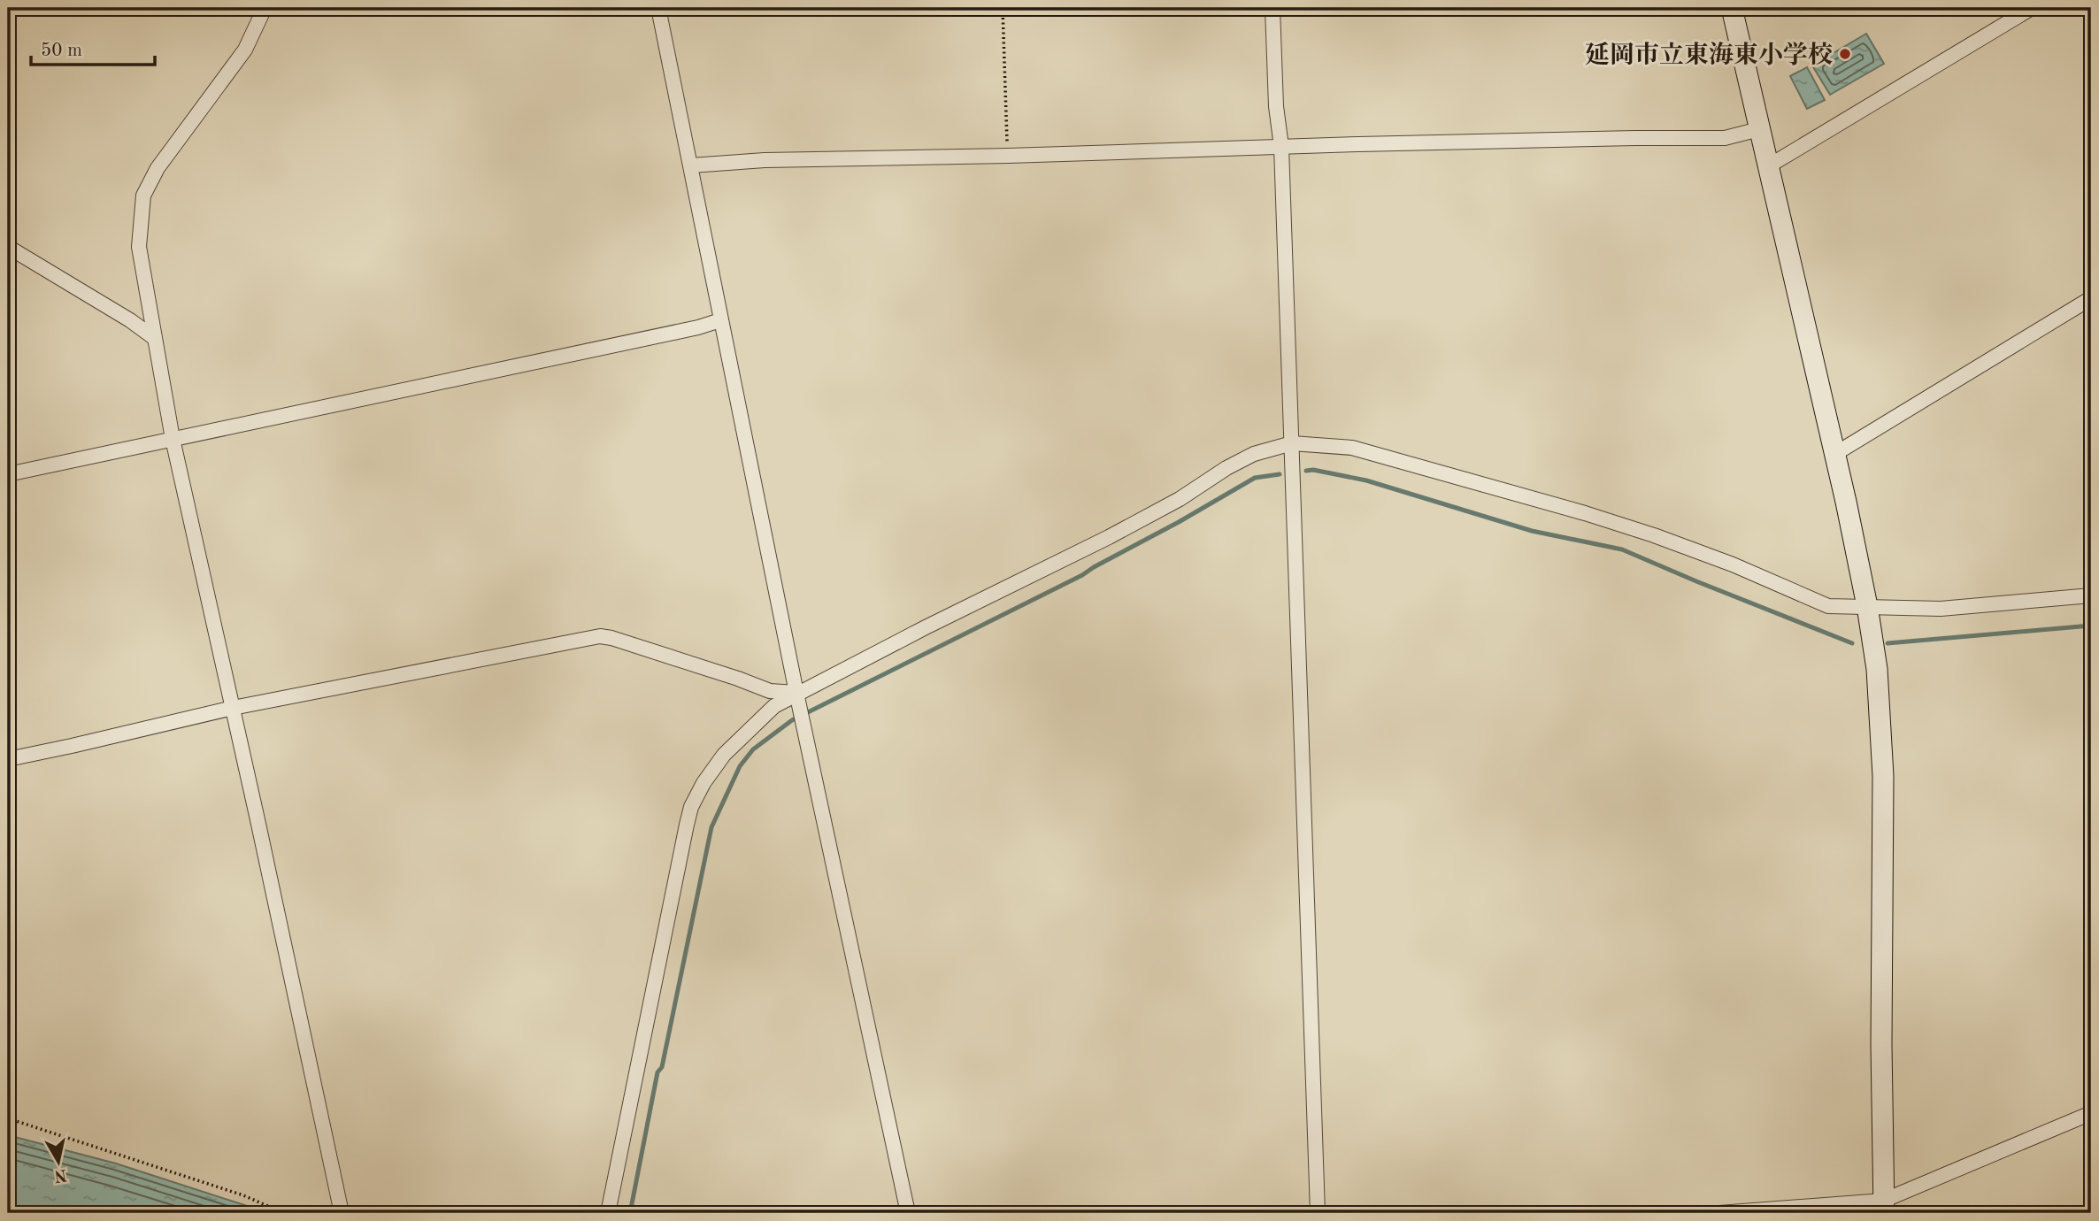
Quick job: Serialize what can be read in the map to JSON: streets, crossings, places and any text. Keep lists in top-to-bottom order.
{
  "places": ["延岡市立東海東小学校"],
  "scale_bar": "50 m",
  "north": "bottom"
}
